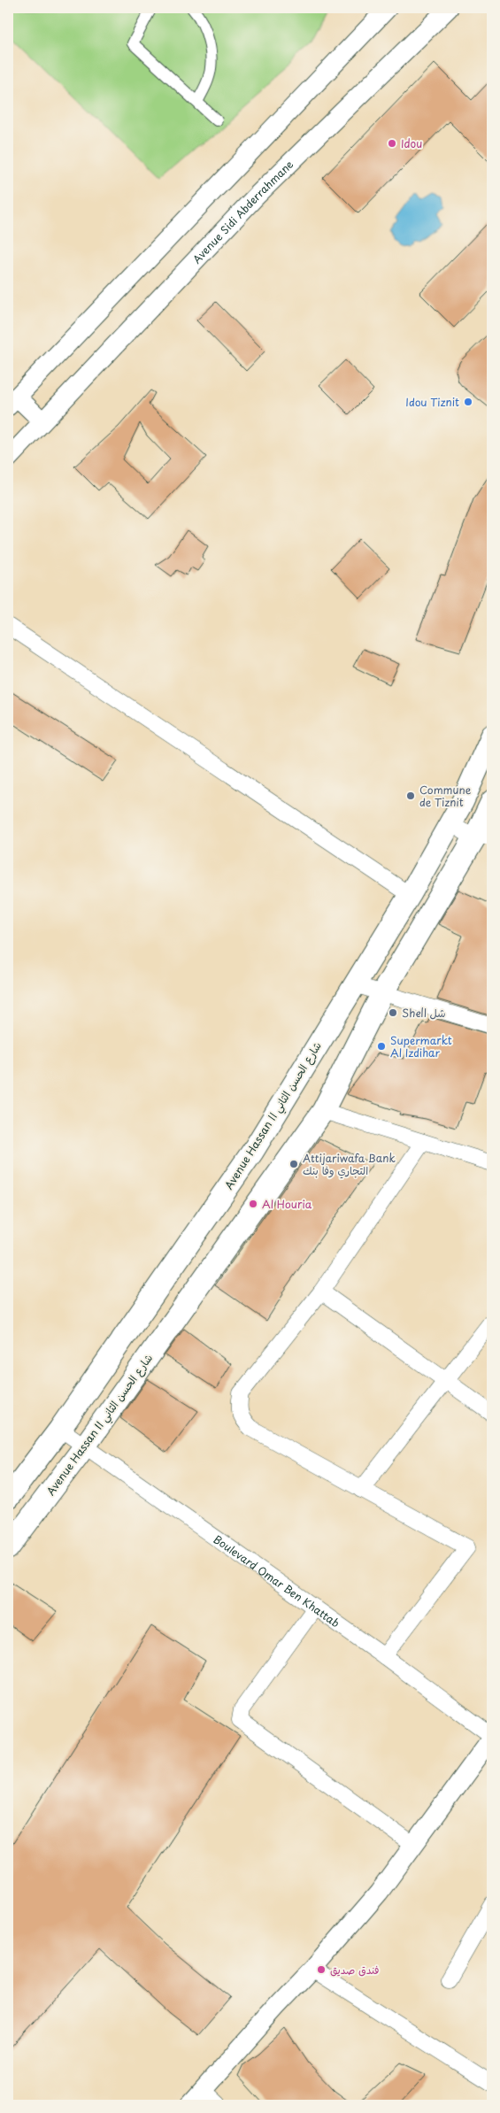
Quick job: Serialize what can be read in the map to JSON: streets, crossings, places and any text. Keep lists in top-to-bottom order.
{
  "streets": {
    "main road": ["Avenue Hassan II شارع الحسن الثاني"],
    "street": ["Avenue Sidi Abderrahmane", "Boulevard Omar Ben Khattab"]
  },
  "crossings": [
    ["Avenue Hassan II شارع الحسن الثاني", "Boulevard Omar Ben Khattab"]
  ],
  "places": [
    "Idou",
    "Idou Tiznit",
    "Commune de Tiznit",
    "Shell شل",
    "Supermarkt Al Izdihar",
    "Attijariwafa Bank التجاري وفا بنك",
    "Al Houria",
    "فندق صديق"
  ]
}
